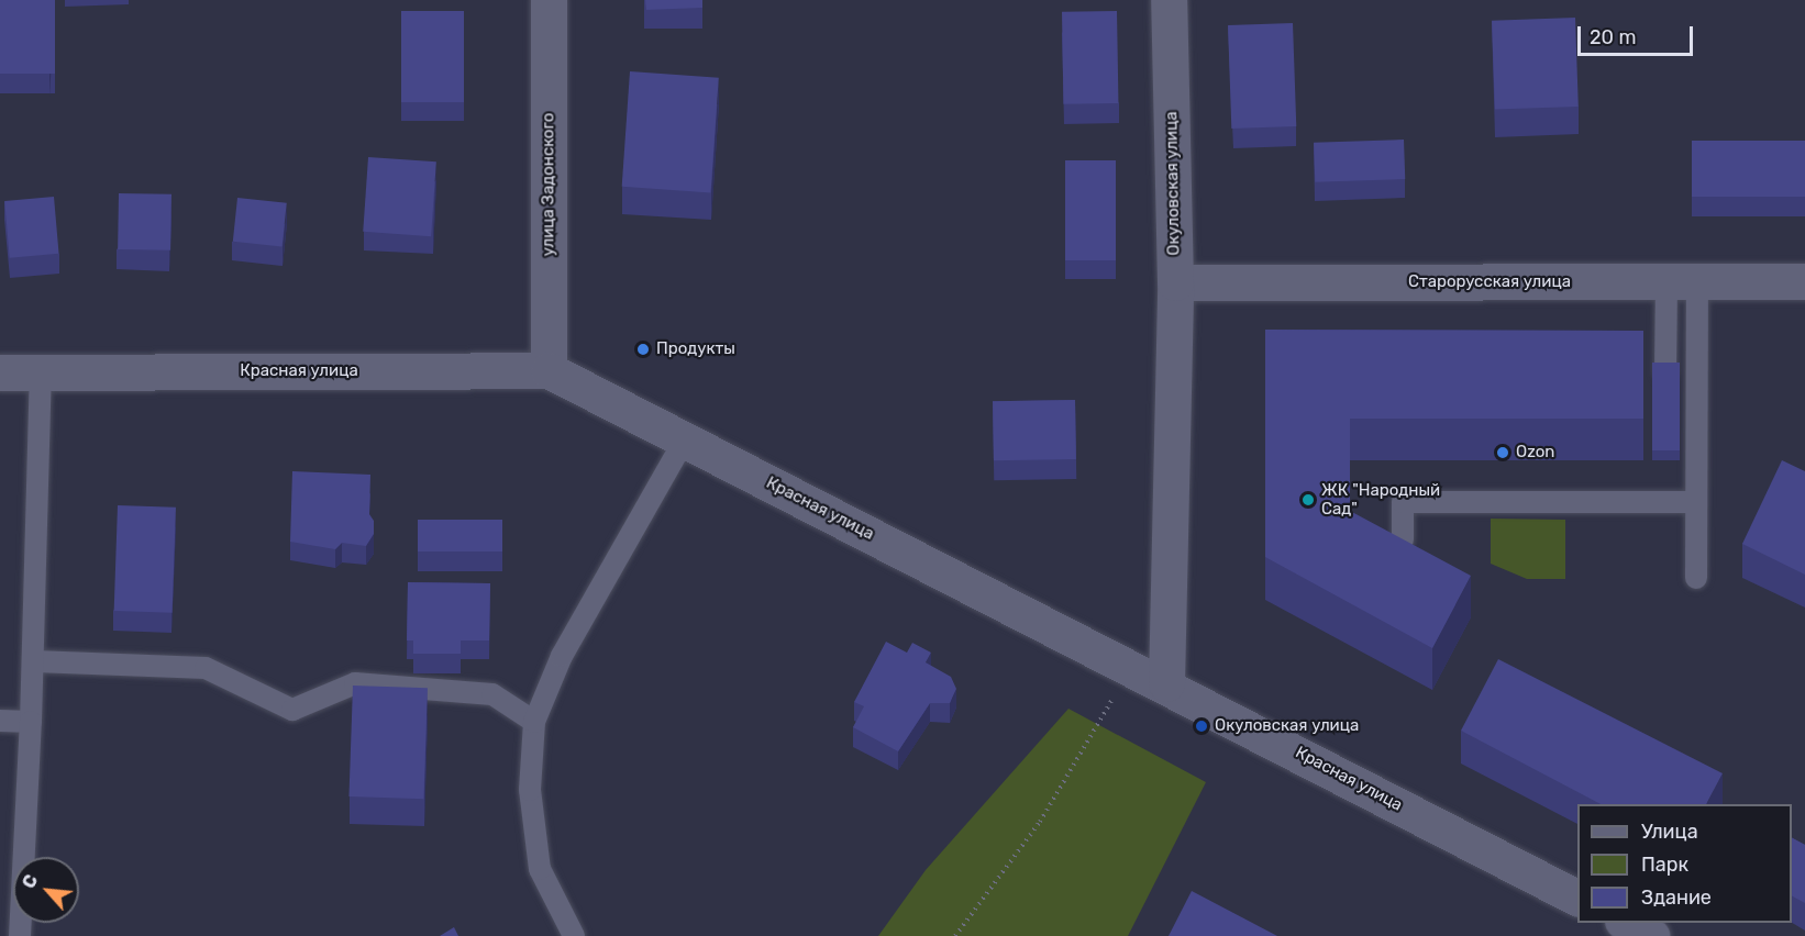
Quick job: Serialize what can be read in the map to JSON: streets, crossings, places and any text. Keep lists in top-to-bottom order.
{
  "streets": {
    "street": [
      "Окуловская улица",
      "улица Задонского",
      "Старорусская улица",
      "Красная улица"
    ]
  },
  "crossings": [
    ["Окуловская улица", "Старорусская улица"],
    ["Окуловская улица", "Красная улица"],
    ["улица Задонского", "Красная улица"]
  ],
  "places": [
    "Продукты",
    "Ozon",
    "ЖК \"Народный Сад\"",
    "Окуловская улица"
  ],
  "legend": ["Улица", "Парк", "Здание"],
  "scale_bar": "20 m",
  "north": "top left"
}
